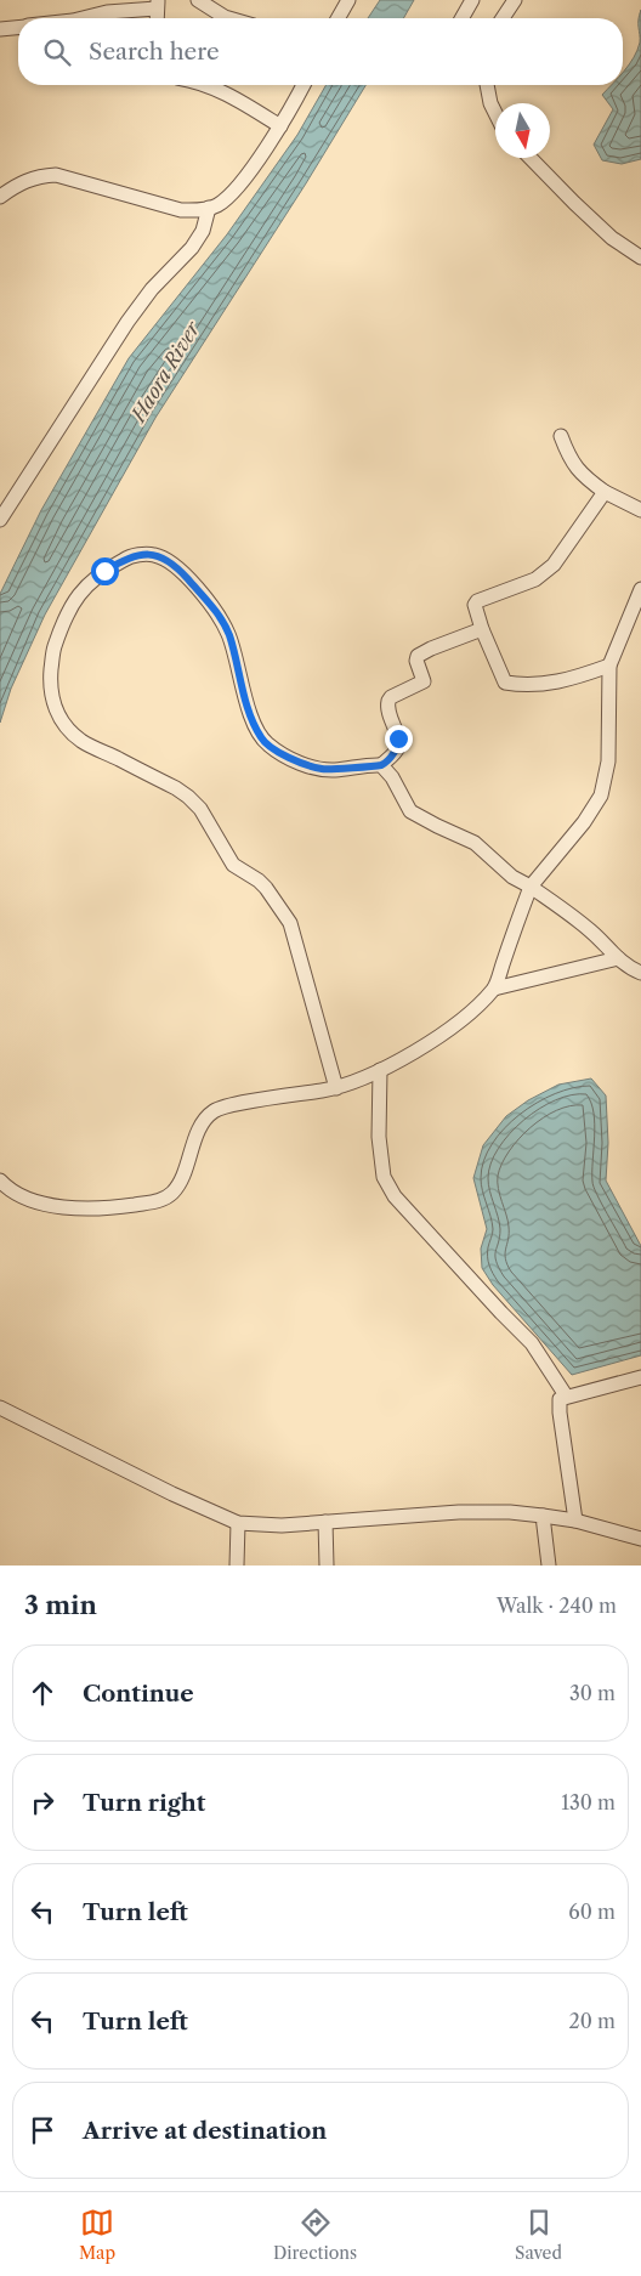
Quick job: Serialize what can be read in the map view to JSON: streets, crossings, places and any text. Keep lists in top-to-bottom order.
{
  "water": ["Haora River"],
  "north": "bottom",
  "page": {
    "search": "Search here",
    "heading": ["3 min", "Walk · 240 m"],
    "list": [
      ["Continue", "30 m"],
      ["Turn right", "130 m"],
      ["Turn left", "60 m"],
      ["Turn left", "20 m"],
      "Arrive at destination"
    ],
    "nav": ["Map", "Directions", "Saved"]
  }
}
